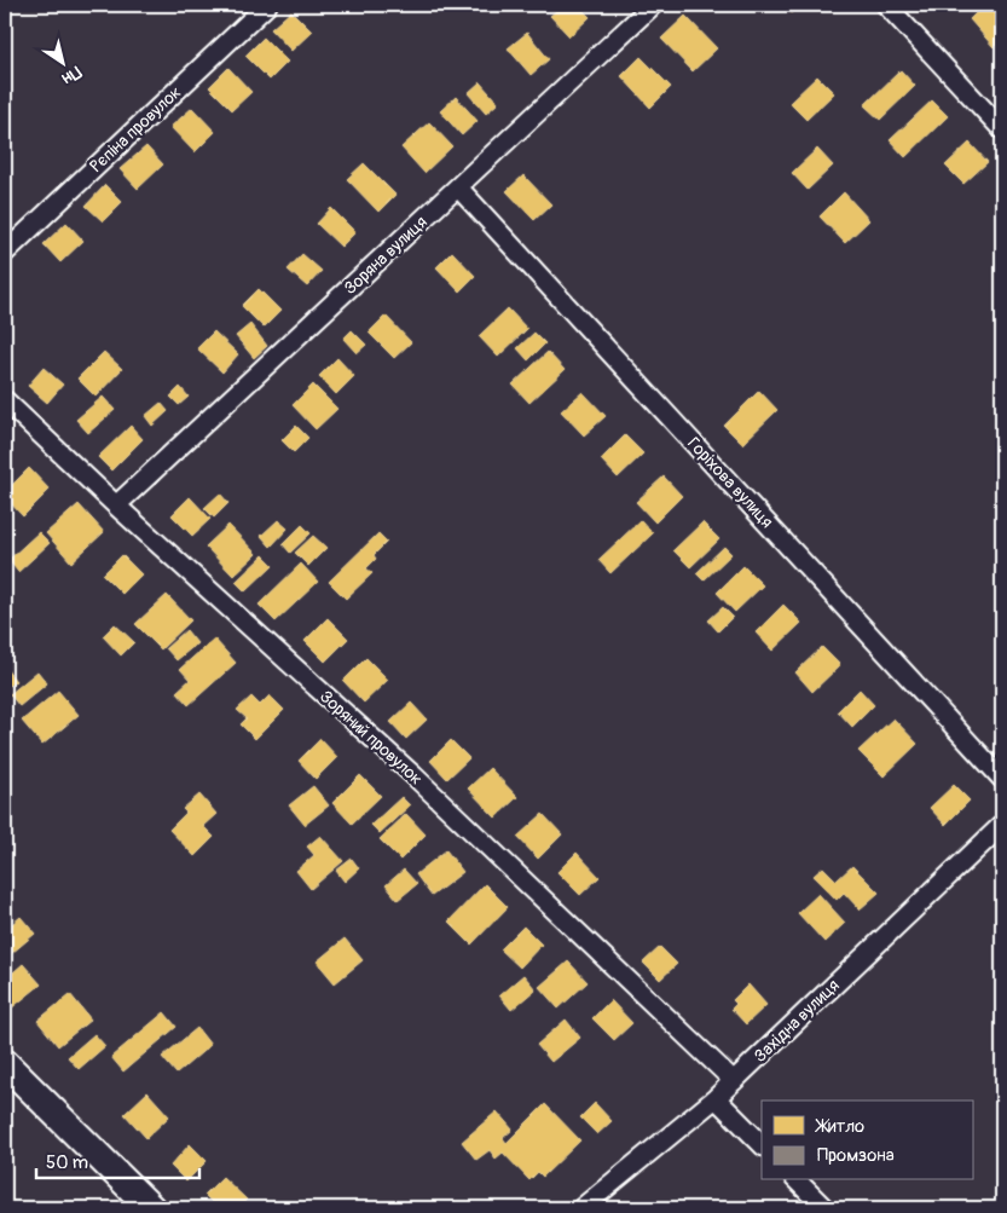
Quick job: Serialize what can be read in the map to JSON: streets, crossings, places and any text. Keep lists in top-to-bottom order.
{
  "streets": {
    "street": [
      "Рєпіна провулок",
      "Зоряна вулиця",
      "Горіхова вулиця",
      "Зоряний провулок",
      "Західна вулиця"
    ]
  },
  "crossings": [
    ["Зоряна вулиця", "Горіхова вулиця"],
    ["Зоряна вулиця", "Зоряний провулок"],
    ["Зоряний провулок", "Західна вулиця"]
  ],
  "legend": ["Житло", "Промзона"],
  "scale_bar": "50 m",
  "north": "bottom right"
}
